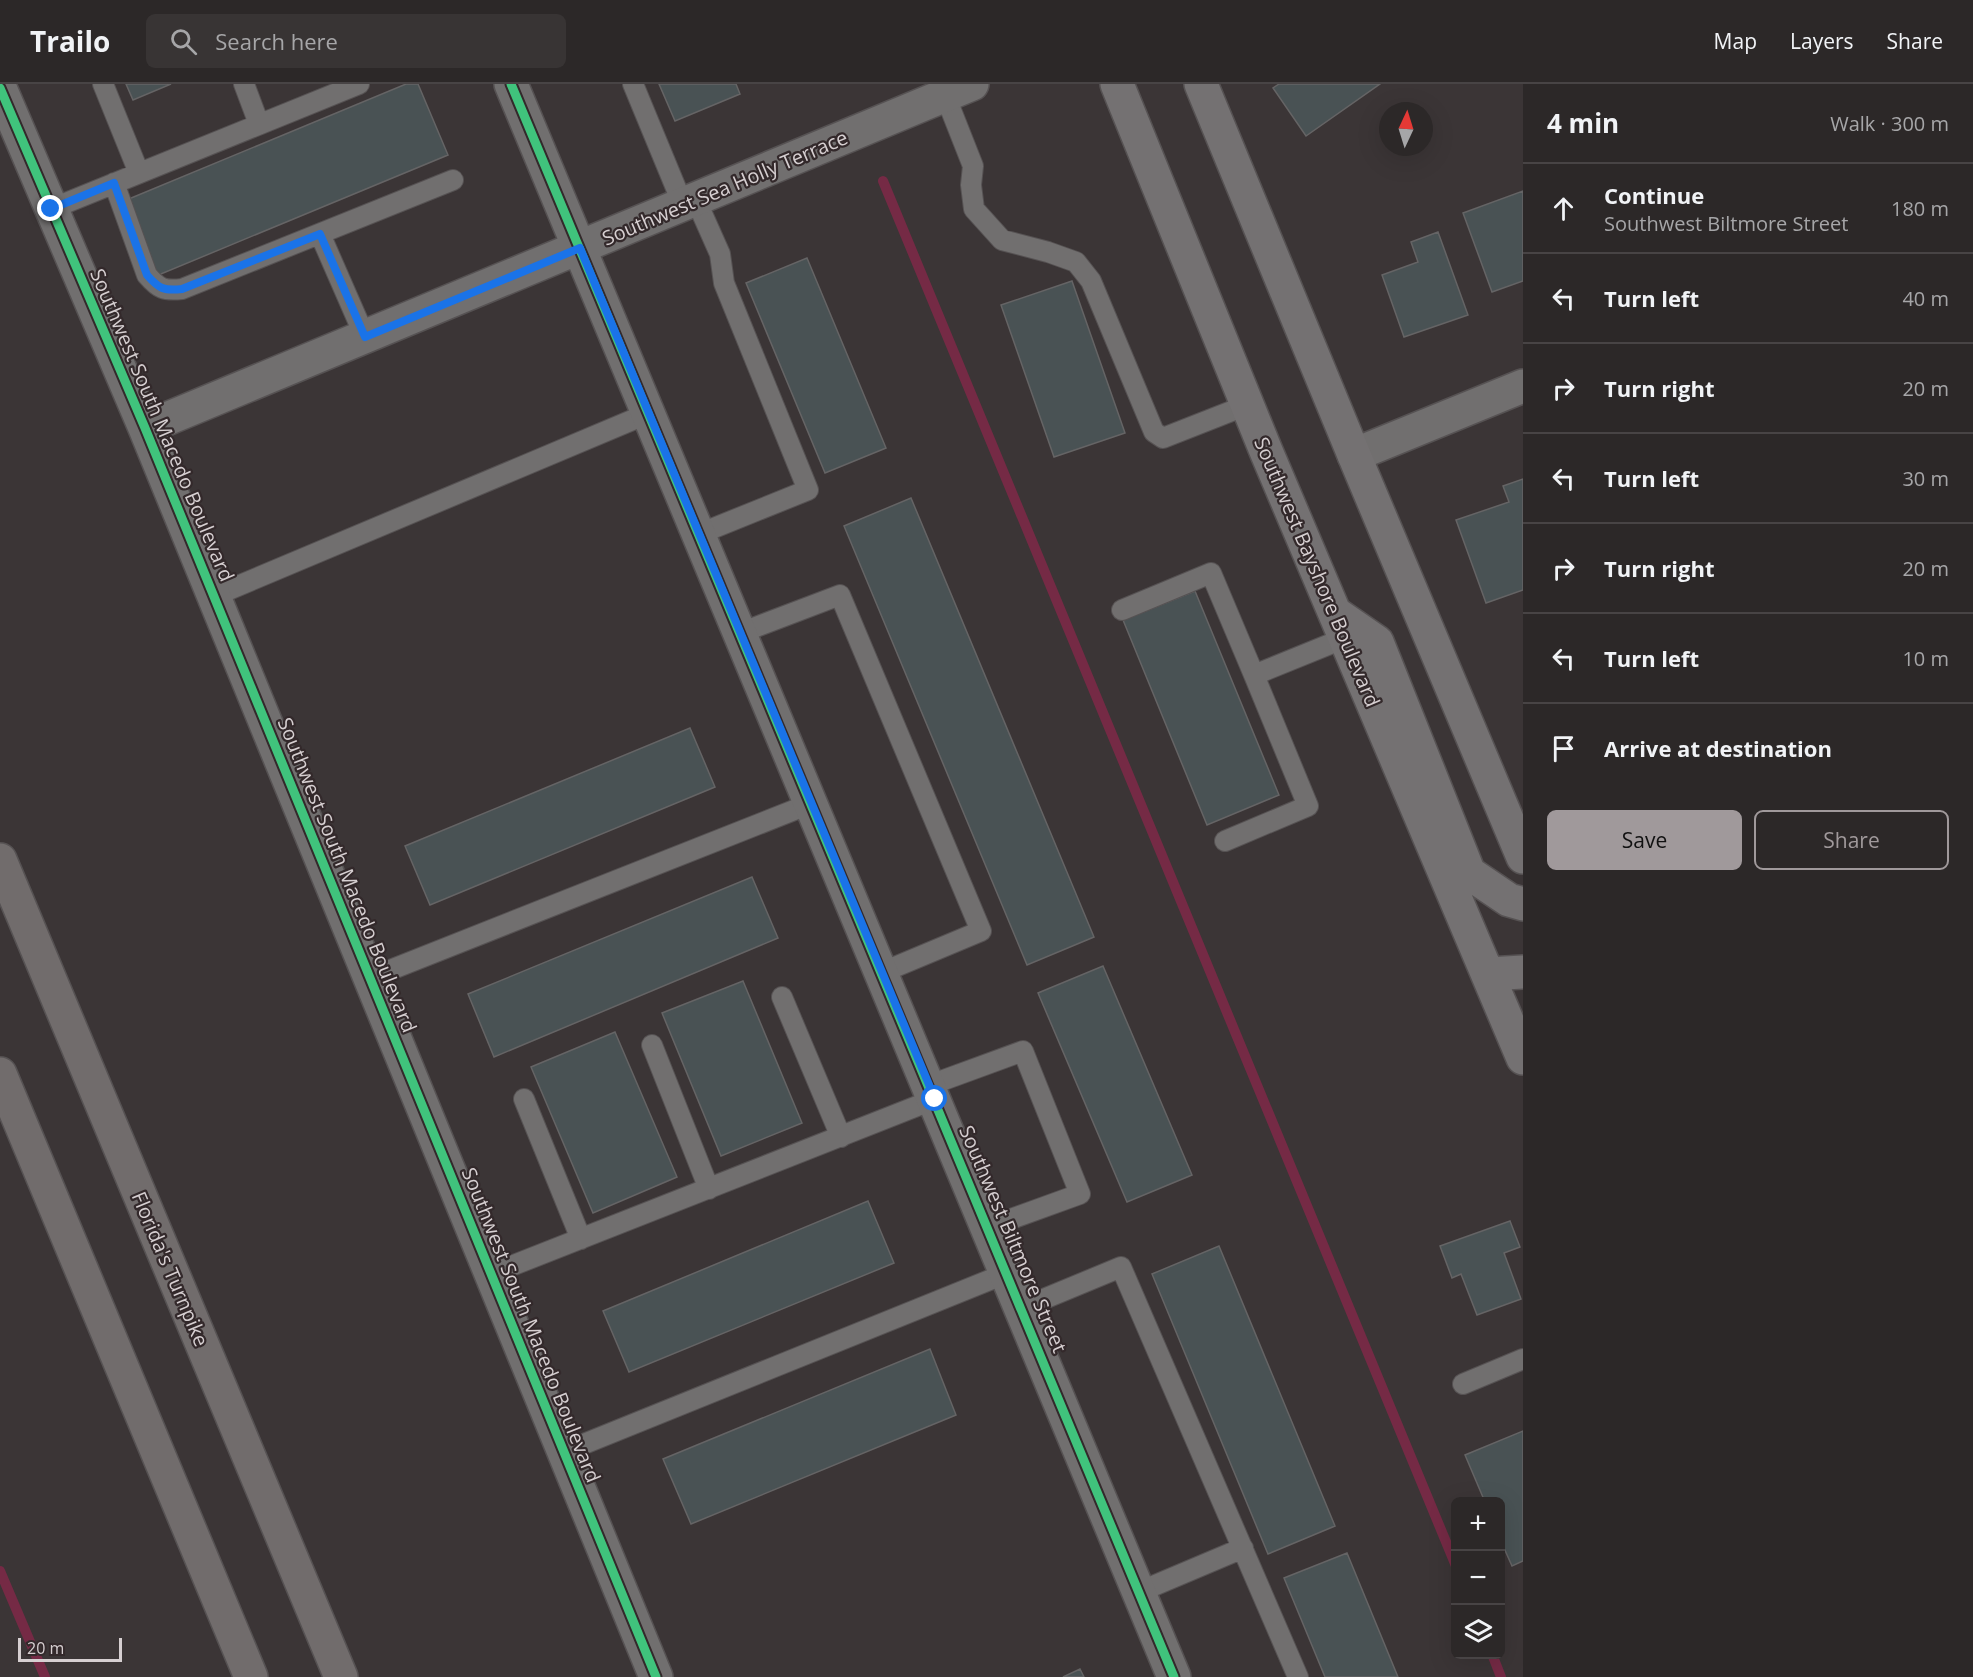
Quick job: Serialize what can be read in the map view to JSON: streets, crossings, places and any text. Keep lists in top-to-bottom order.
{
  "streets": {
    "highway": ["Florida's Turnpike"],
    "main road": ["Southwest Bayshore Boulevard"],
    "street": ["Southwest Sea Holly Terrace", "Southwest South Macedo Boulevard", "Southwest Biltmore Street"]
  },
  "crossings": [
    ["Southwest Sea Holly Terrace", "Southwest South Macedo Boulevard"],
    ["Southwest Sea Holly Terrace", "Southwest Biltmore Street"]
  ],
  "scale_bar": "20 m",
  "north": "top",
  "page": {
    "header": "Trailo",
    "search": "Search here",
    "nav": ["Map", "Layers", "Share"],
    "heading": ["4 min", "Walk · 300 m"],
    "list": [
      ["Continue", "Southwest Biltmore Street", "180 m"],
      ["Turn left", "40 m"],
      ["Turn right", "20 m"],
      ["Turn left", "30 m"],
      ["Turn right", "20 m"],
      ["Turn left", "10 m"],
      "Arrive at destination"
    ],
    "buttons": ["Save", "Share"],
    "map_buttons": ["+", "−"],
    "scale": "20 m"
  }
}
